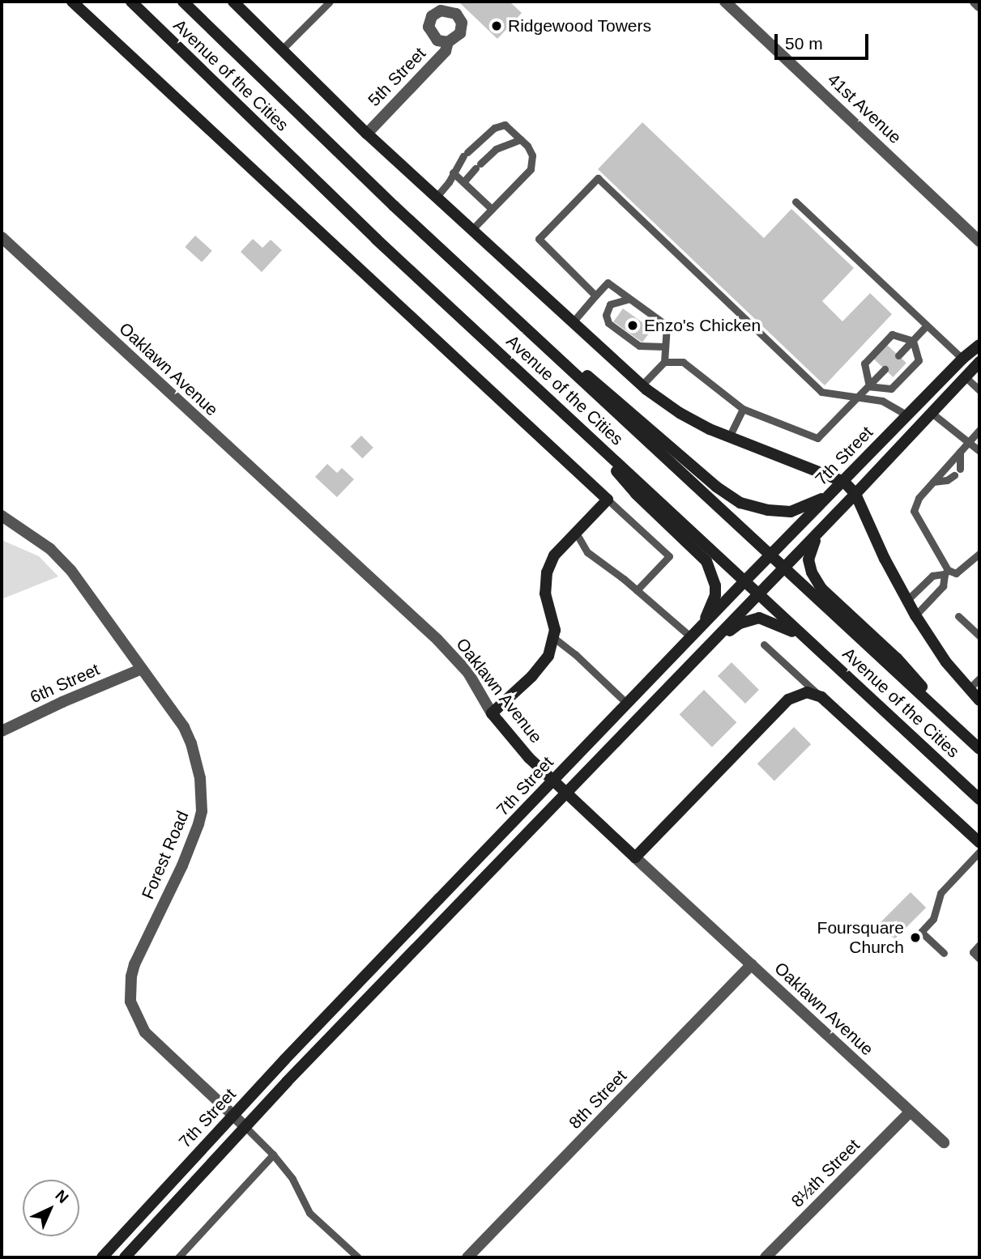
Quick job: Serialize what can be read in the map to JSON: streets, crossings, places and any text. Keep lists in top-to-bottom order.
{
  "streets": {
    "main road": ["Avenue of the Cities", "Oaklawn Avenue", "7th Street"],
    "street": [
      "5th Street",
      "41st Avenue",
      "6th Street",
      "Forest Road",
      "8th Street",
      "8½th Street"
    ]
  },
  "crossings": [
    ["Avenue of the Cities", "7th Street"],
    ["Oaklawn Avenue", "7th Street"],
    ["Oaklawn Avenue", "8th Street"],
    ["Oaklawn Avenue", "8½th Street"],
    ["7th Street", "Forest Road"],
    ["6th Street", "Forest Road"]
  ],
  "places": ["Ridgewood Towers", "Enzo's Chicken", "Foursquare Church"],
  "scale_bar": "50 m",
  "north": "top right"
}
